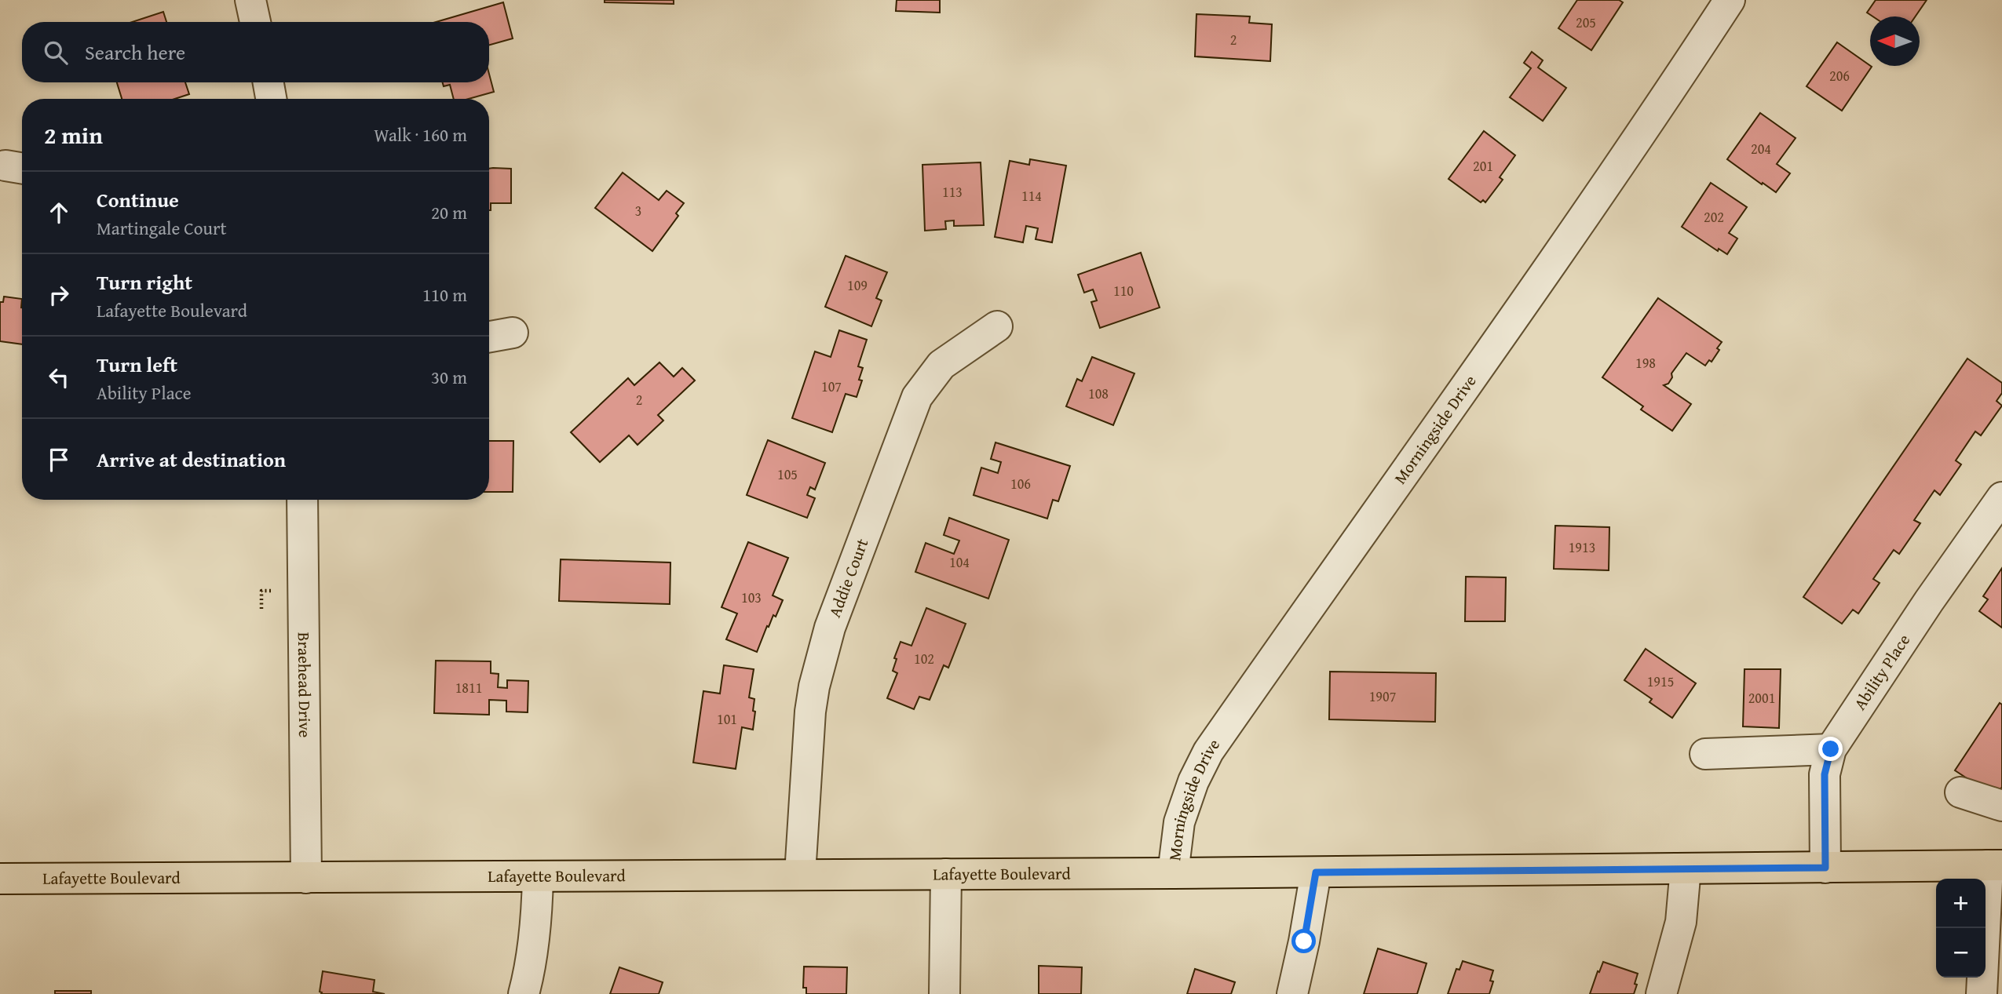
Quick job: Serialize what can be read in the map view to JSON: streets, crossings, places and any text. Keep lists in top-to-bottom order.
{
  "streets": {
    "main road": ["Lafayette Boulevard"],
    "street": [
      "Morningside Drive",
      "Addie Court",
      "Ability Place",
      "Braehead Drive"
    ]
  },
  "crossings": [
    ["Morningside Drive", "Lafayette Boulevard"],
    ["Addie Court", "Lafayette Boulevard"],
    ["Ability Place", "Lafayette Boulevard"],
    ["Braehead Drive", "Lafayette Boulevard"]
  ],
  "house_numbers": [
    "205",
    "2",
    "206",
    "204",
    "201",
    "113",
    "114",
    "3",
    "202",
    "109",
    "110",
    "198",
    "107",
    "108",
    "2",
    "105",
    "106",
    "1913",
    "104",
    "103",
    "102",
    "1915",
    "1811",
    "1907",
    "2001",
    "101"
  ],
  "north": "left",
  "page": {
    "search": "Search here",
    "heading": ["2 min", "Walk · 160 m"],
    "list": [
      ["Continue", "Martingale Court", "20 m"],
      ["Turn right", "Lafayette Boulevard", "110 m"],
      ["Turn left", "Ability Place", "30 m"],
      "Arrive at destination"
    ],
    "map_buttons": ["+", "−"]
  }
}
